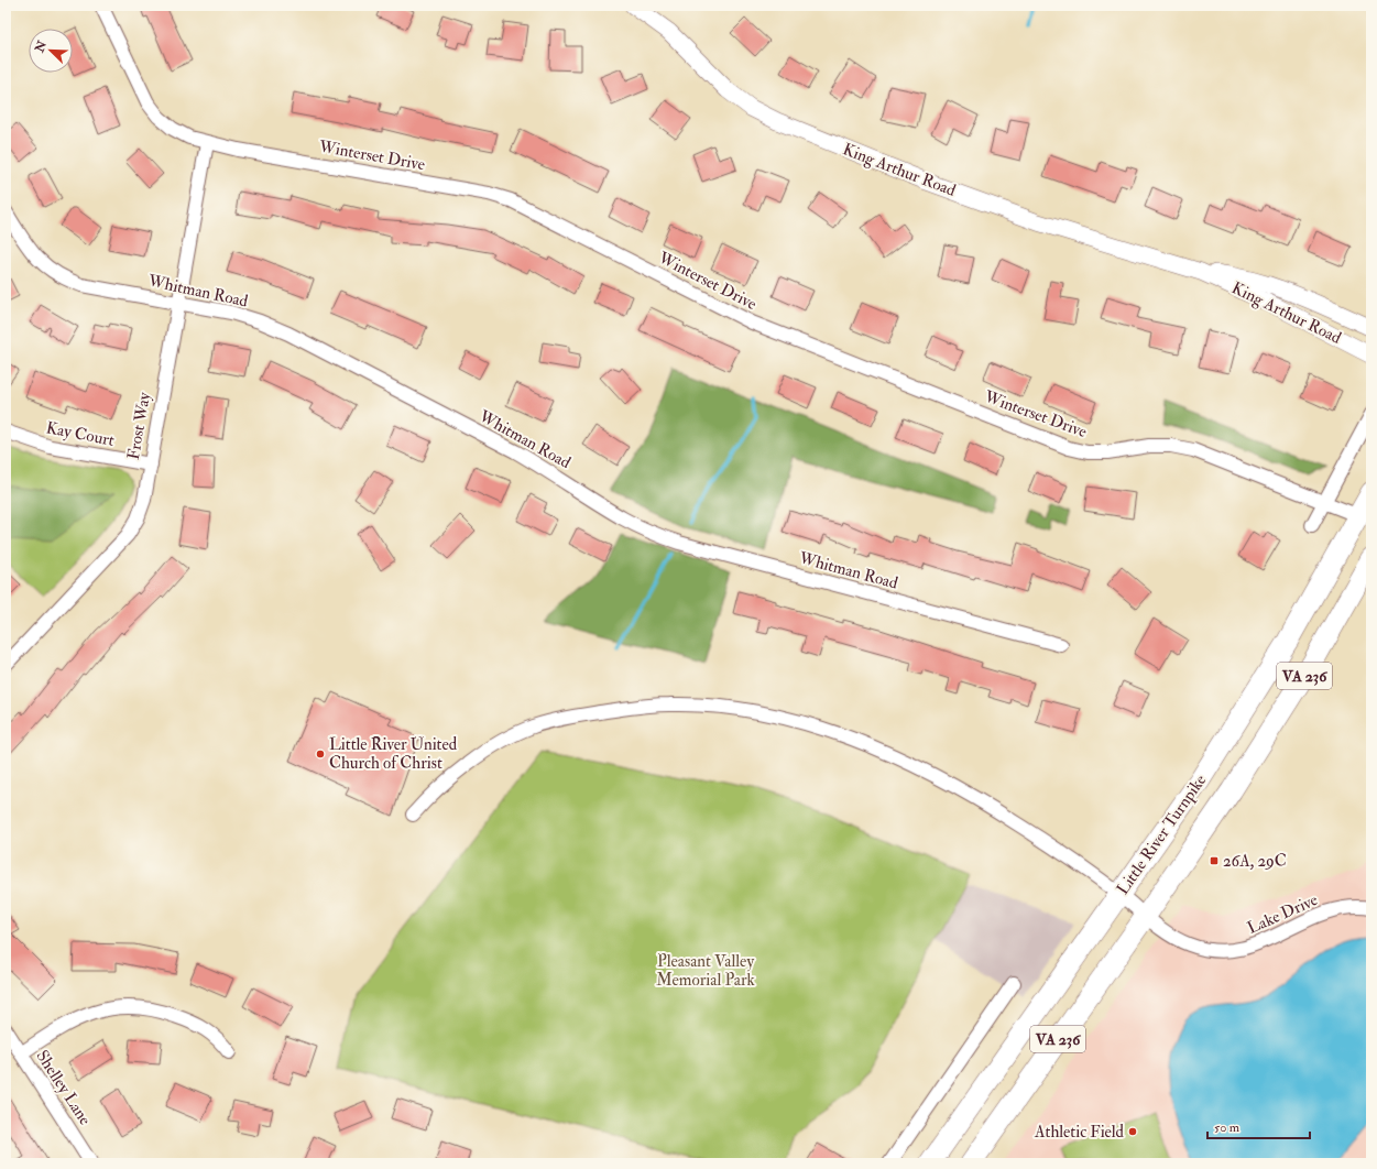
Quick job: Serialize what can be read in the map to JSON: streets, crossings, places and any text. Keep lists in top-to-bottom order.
{
  "streets": {
    "main road": ["VA 236", "Little River Turnpike"],
    "street": [
      "Winterset Drive",
      "King Arthur Road",
      "Whitman Road",
      "Frost Way",
      "Kay Court",
      "Lake Drive",
      "Shelley Lane"
    ]
  },
  "crossings": [
    ["Winterset Drive", "Frost Way"],
    ["Winterset Drive", "Little River Turnpike"],
    ["Whitman Road", "Frost Way"],
    ["Frost Way", "Kay Court"],
    ["Little River Turnpike", "Lake Drive"]
  ],
  "parks": ["Pleasant Valley Memorial Park"],
  "places": {
    "other": ["Little River United Church of Christ", "Athletic Field"],
    "transit": ["26A, 29C"]
  },
  "scale_bar": "50 m",
  "north": "top left"
}
